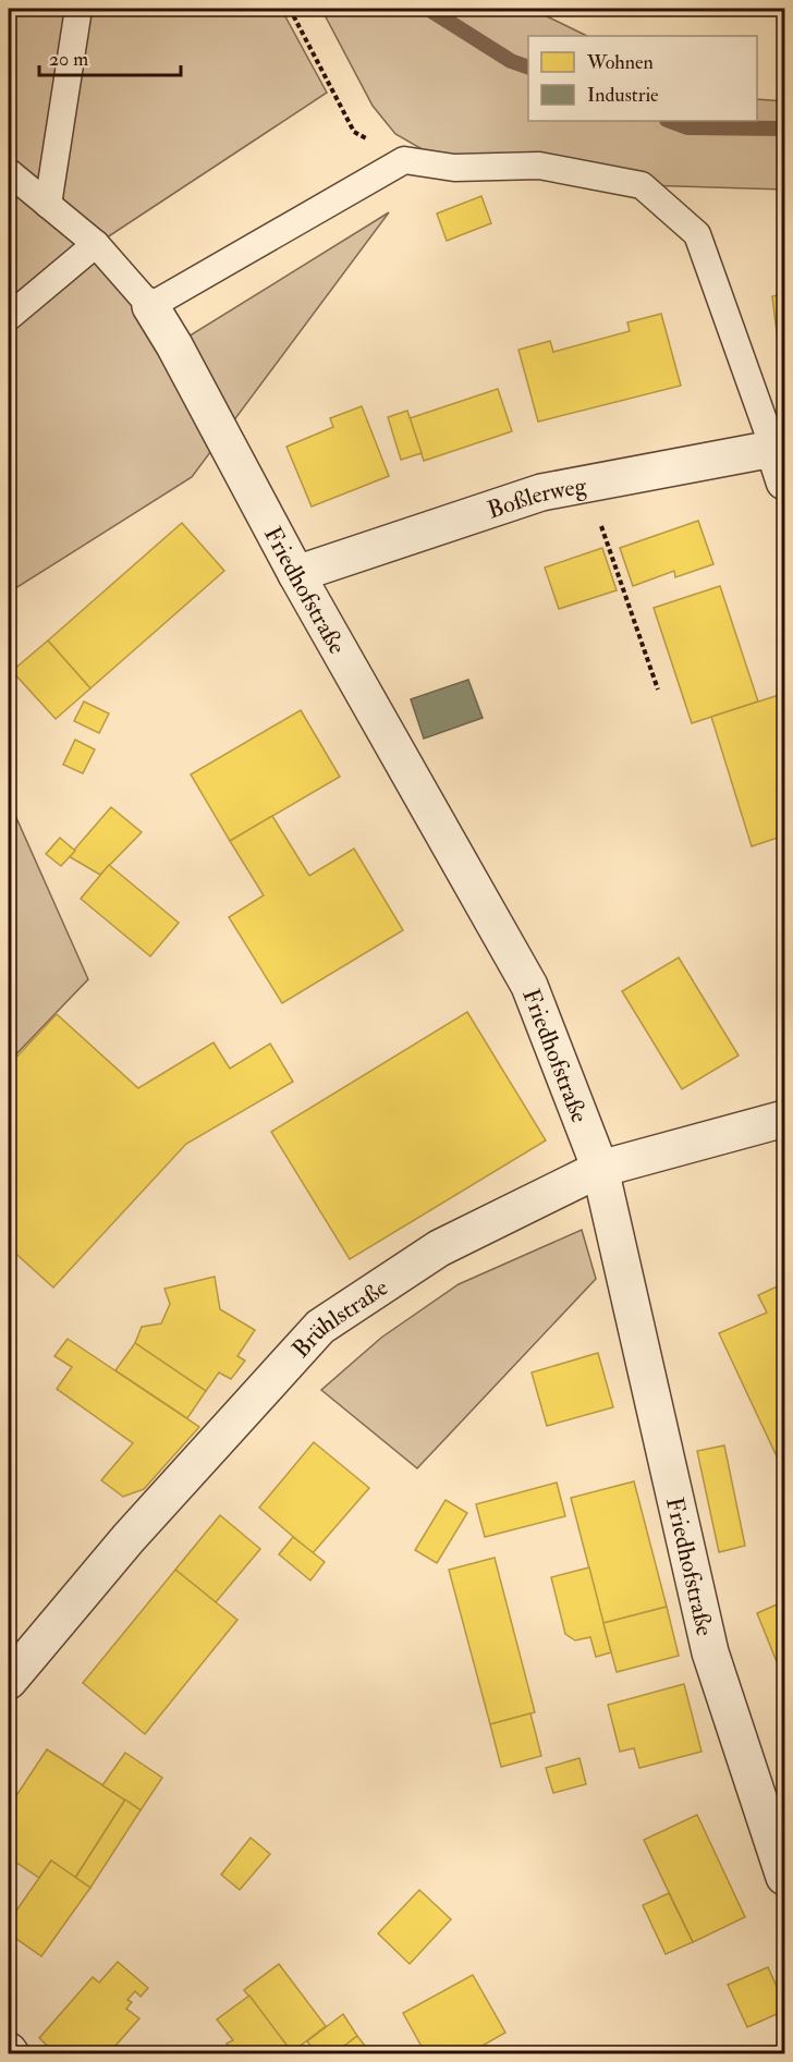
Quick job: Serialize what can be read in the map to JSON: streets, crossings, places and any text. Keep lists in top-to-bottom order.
{
  "streets": {
    "street": ["Boßlerweg", "Friedhofstraße", "Brühlstraße"]
  },
  "crossings": [
    ["Boßlerweg", "Friedhofstraße"],
    ["Friedhofstraße", "Brühlstraße"]
  ],
  "legend": ["Wohnen", "Industrie"],
  "scale_bar": "20 m"
}
